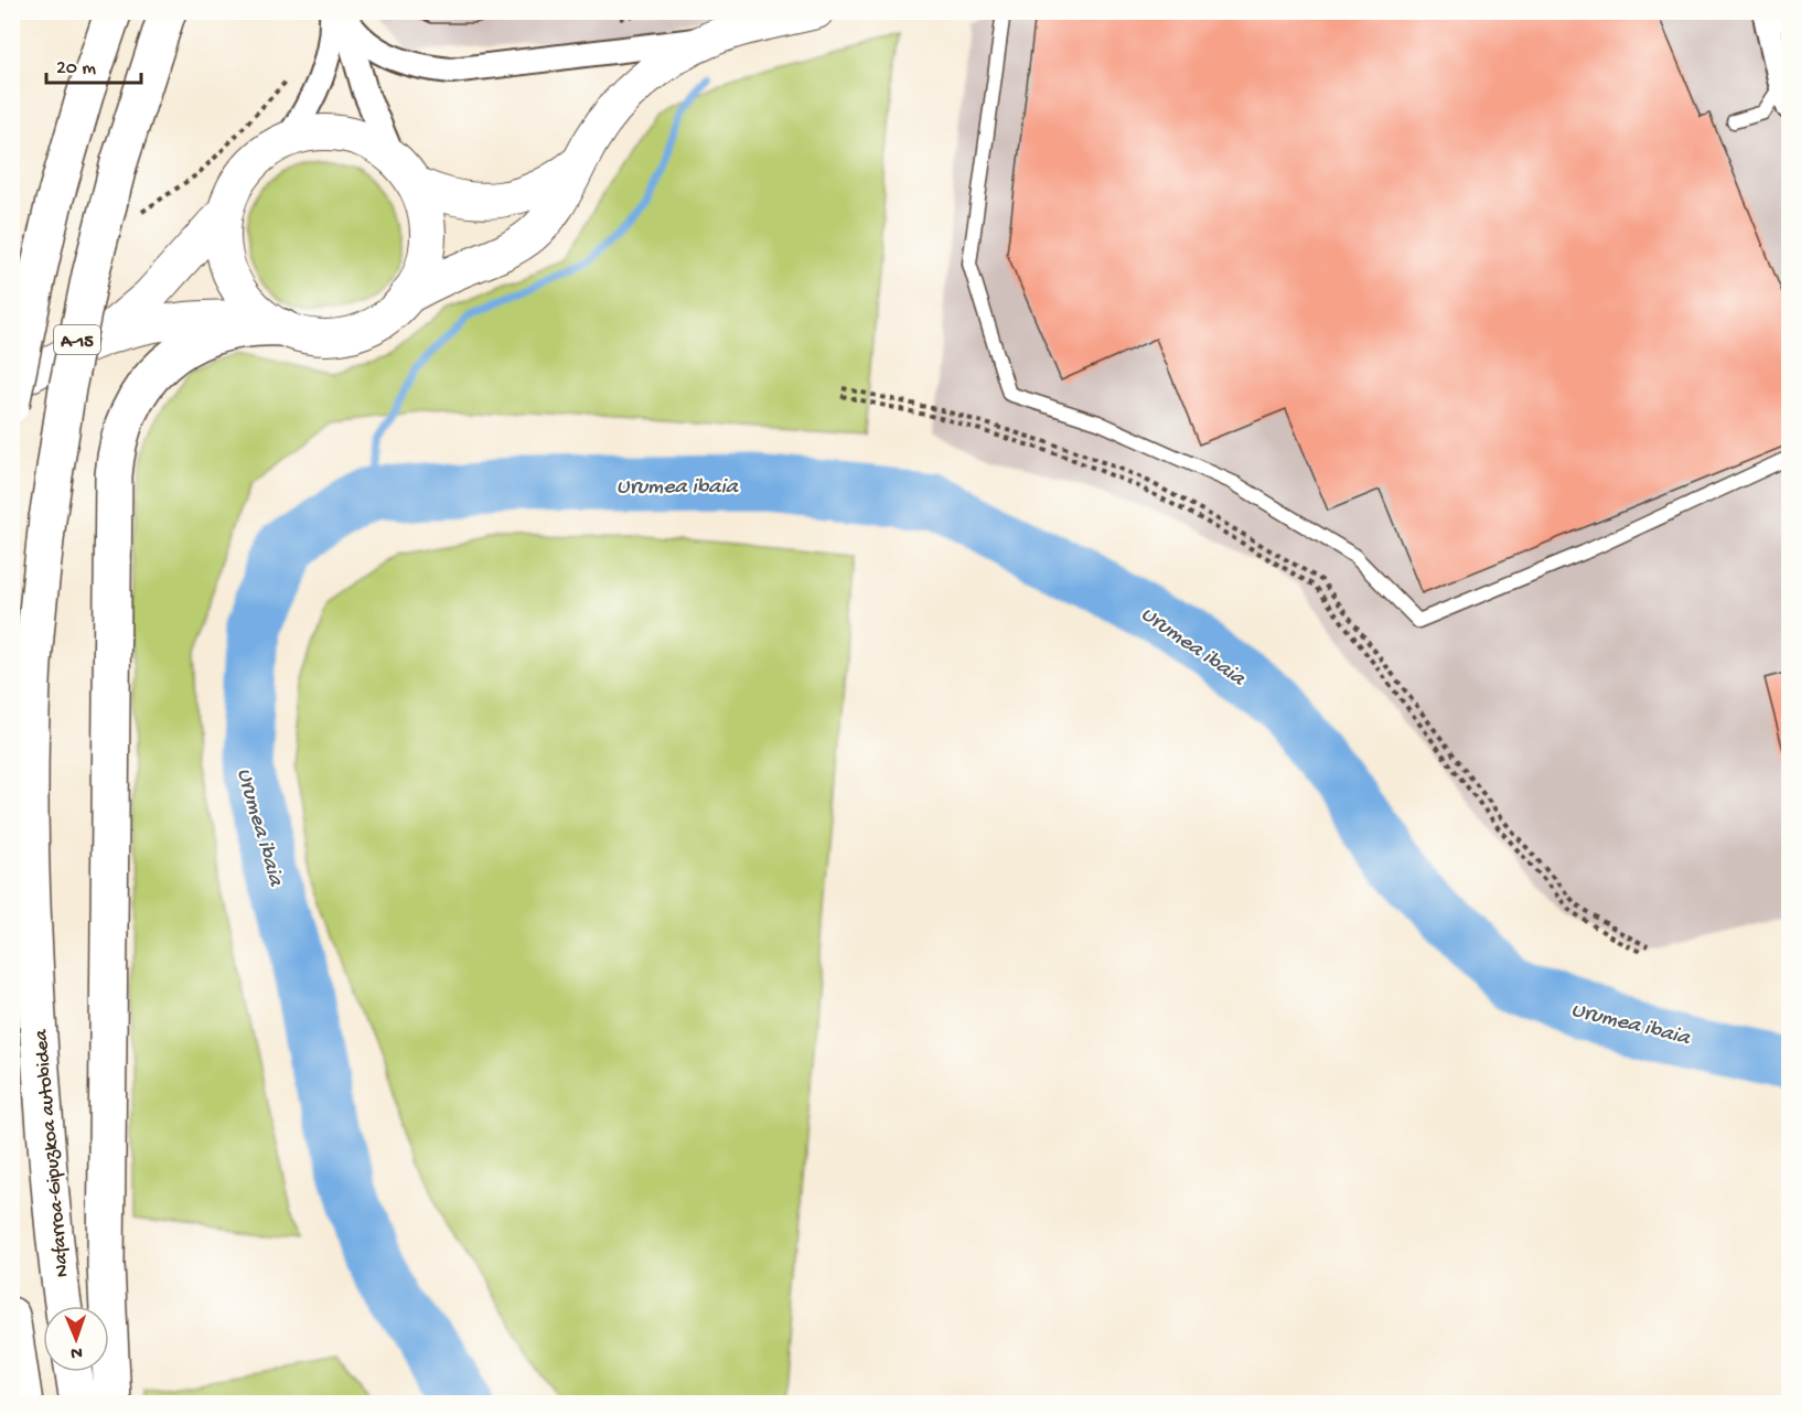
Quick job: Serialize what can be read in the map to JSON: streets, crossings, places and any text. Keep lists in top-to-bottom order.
{
  "streets": {
    "highway": ["A-15", "Nafarroa-Gipuzkoa autobidea"]
  },
  "water": ["Urumea ibaia"],
  "scale_bar": "20 m",
  "north": "bottom"
}
